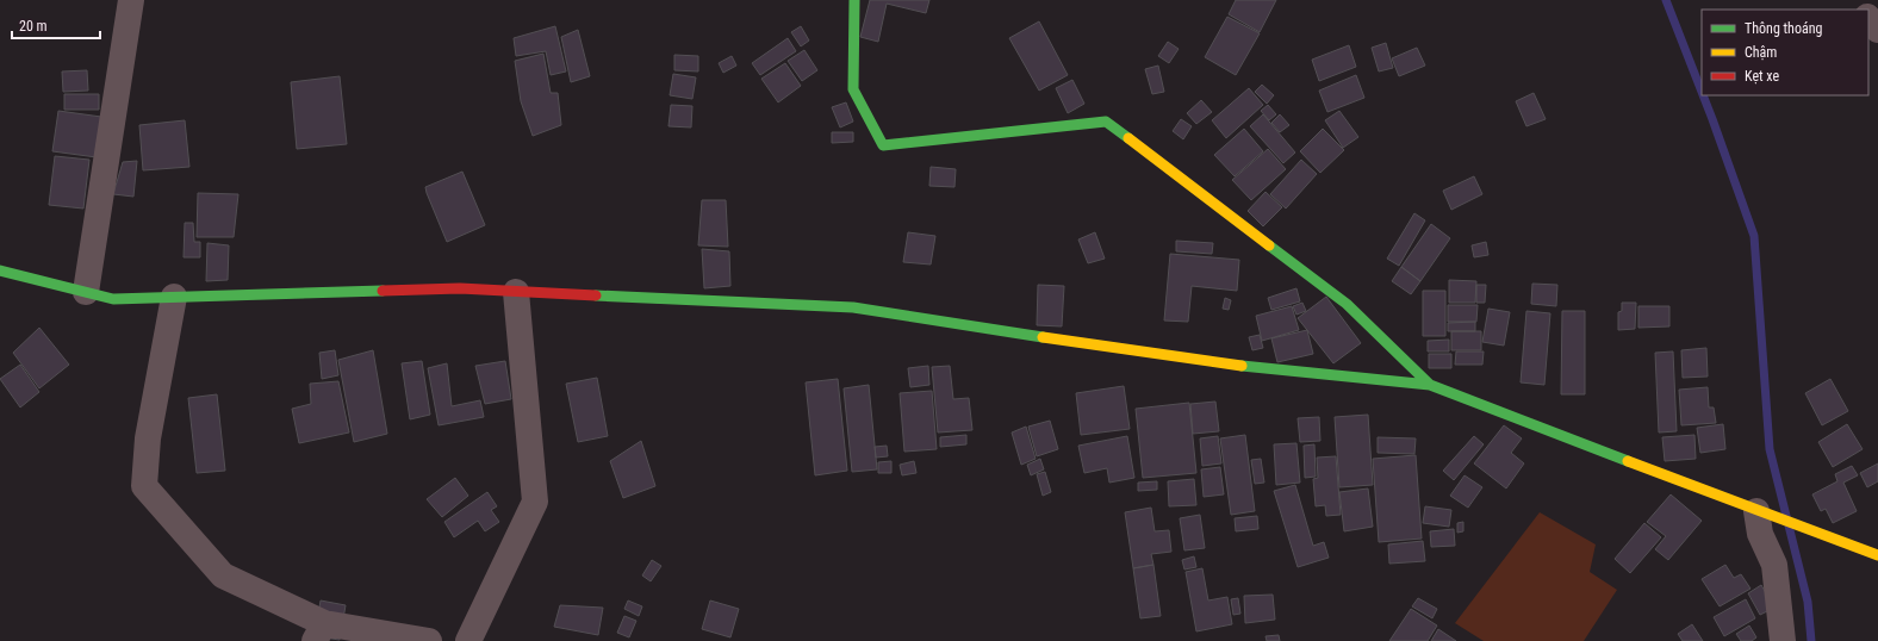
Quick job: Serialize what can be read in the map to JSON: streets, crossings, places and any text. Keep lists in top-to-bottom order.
{
  "legend": ["Thông thoáng", "Chậm", "Kẹt xe"],
  "scale_bar": "20 m"
}
